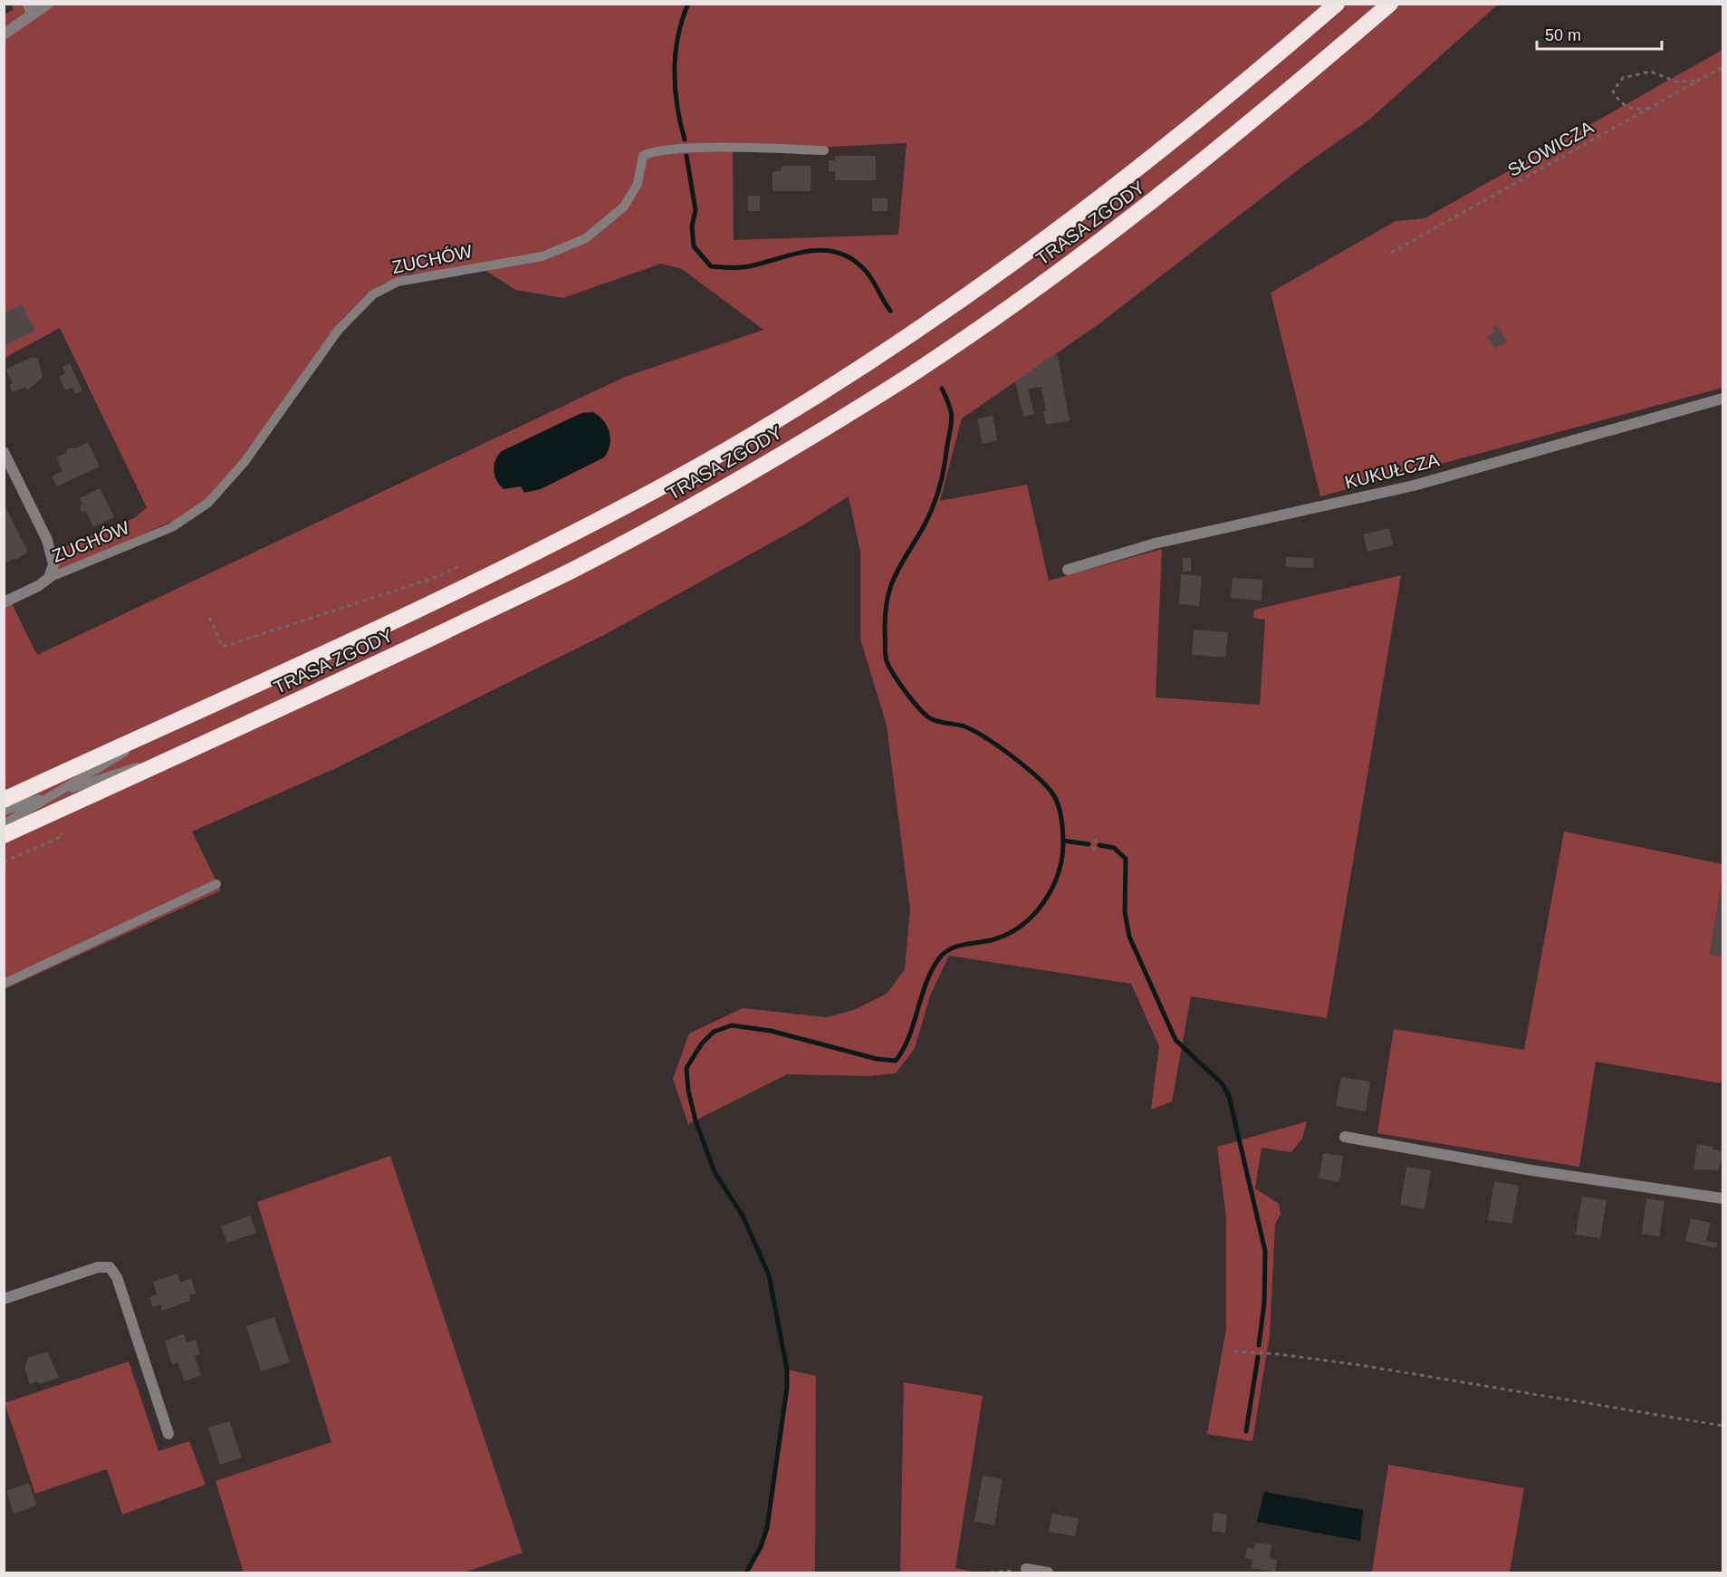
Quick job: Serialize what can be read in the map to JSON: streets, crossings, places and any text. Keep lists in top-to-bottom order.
{
  "streets": {
    "highway": ["TRASA ZGODY"],
    "street": ["ZUCHÓW", "KUKUŁCZA"],
    "path": ["SŁOWICZA"]
  },
  "scale_bar": "50 m"
}
